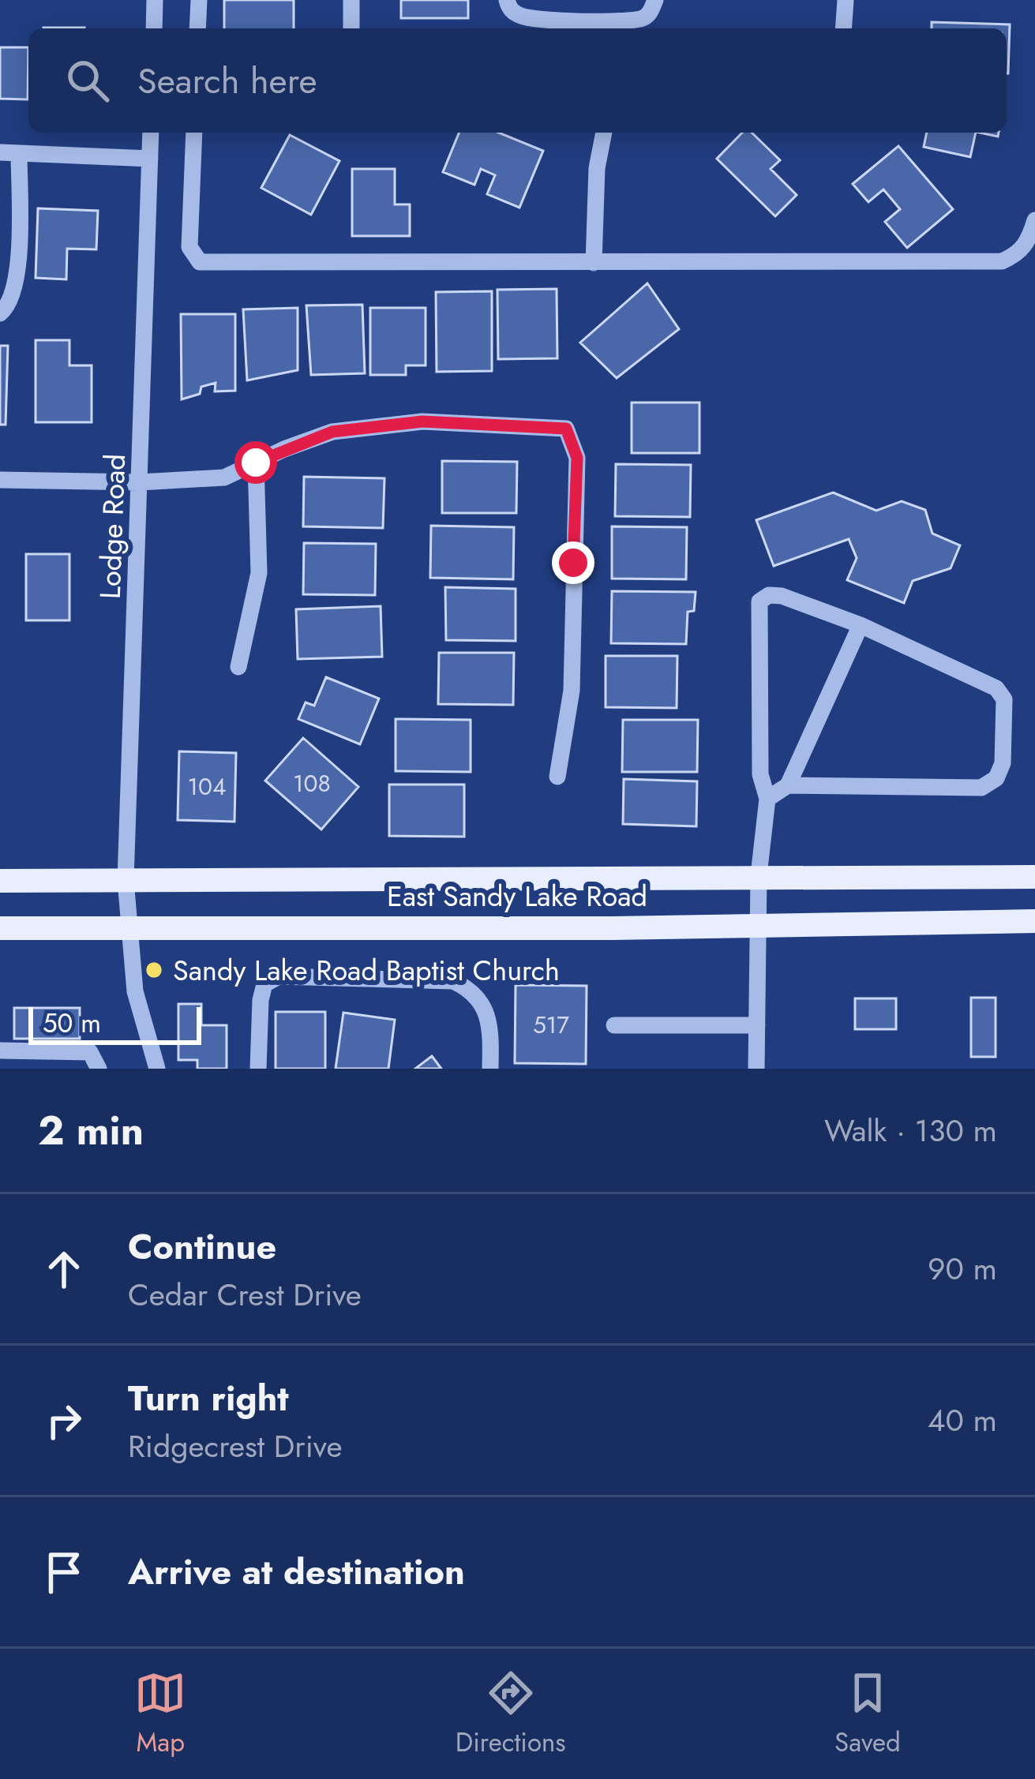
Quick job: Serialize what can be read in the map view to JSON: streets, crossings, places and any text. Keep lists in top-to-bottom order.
{
  "streets": {
    "main road": ["East Sandy Lake Road"],
    "street": ["Lodge Road"]
  },
  "crossings": [
    ["Lodge Road", "East Sandy Lake Road"]
  ],
  "places": ["Sandy Lake Road Baptist Church"],
  "house_numbers": ["108", "104", "517"],
  "scale_bar": "50 m",
  "page": {
    "search": "Search here",
    "scale": "50 m",
    "heading": ["2 min", "Walk · 130 m"],
    "list": [
      ["Continue", "Cedar Crest Drive", "90 m"],
      ["Turn right", "Ridgecrest Drive", "40 m"],
      "Arrive at destination"
    ],
    "nav": ["Map", "Directions", "Saved"]
  }
}
